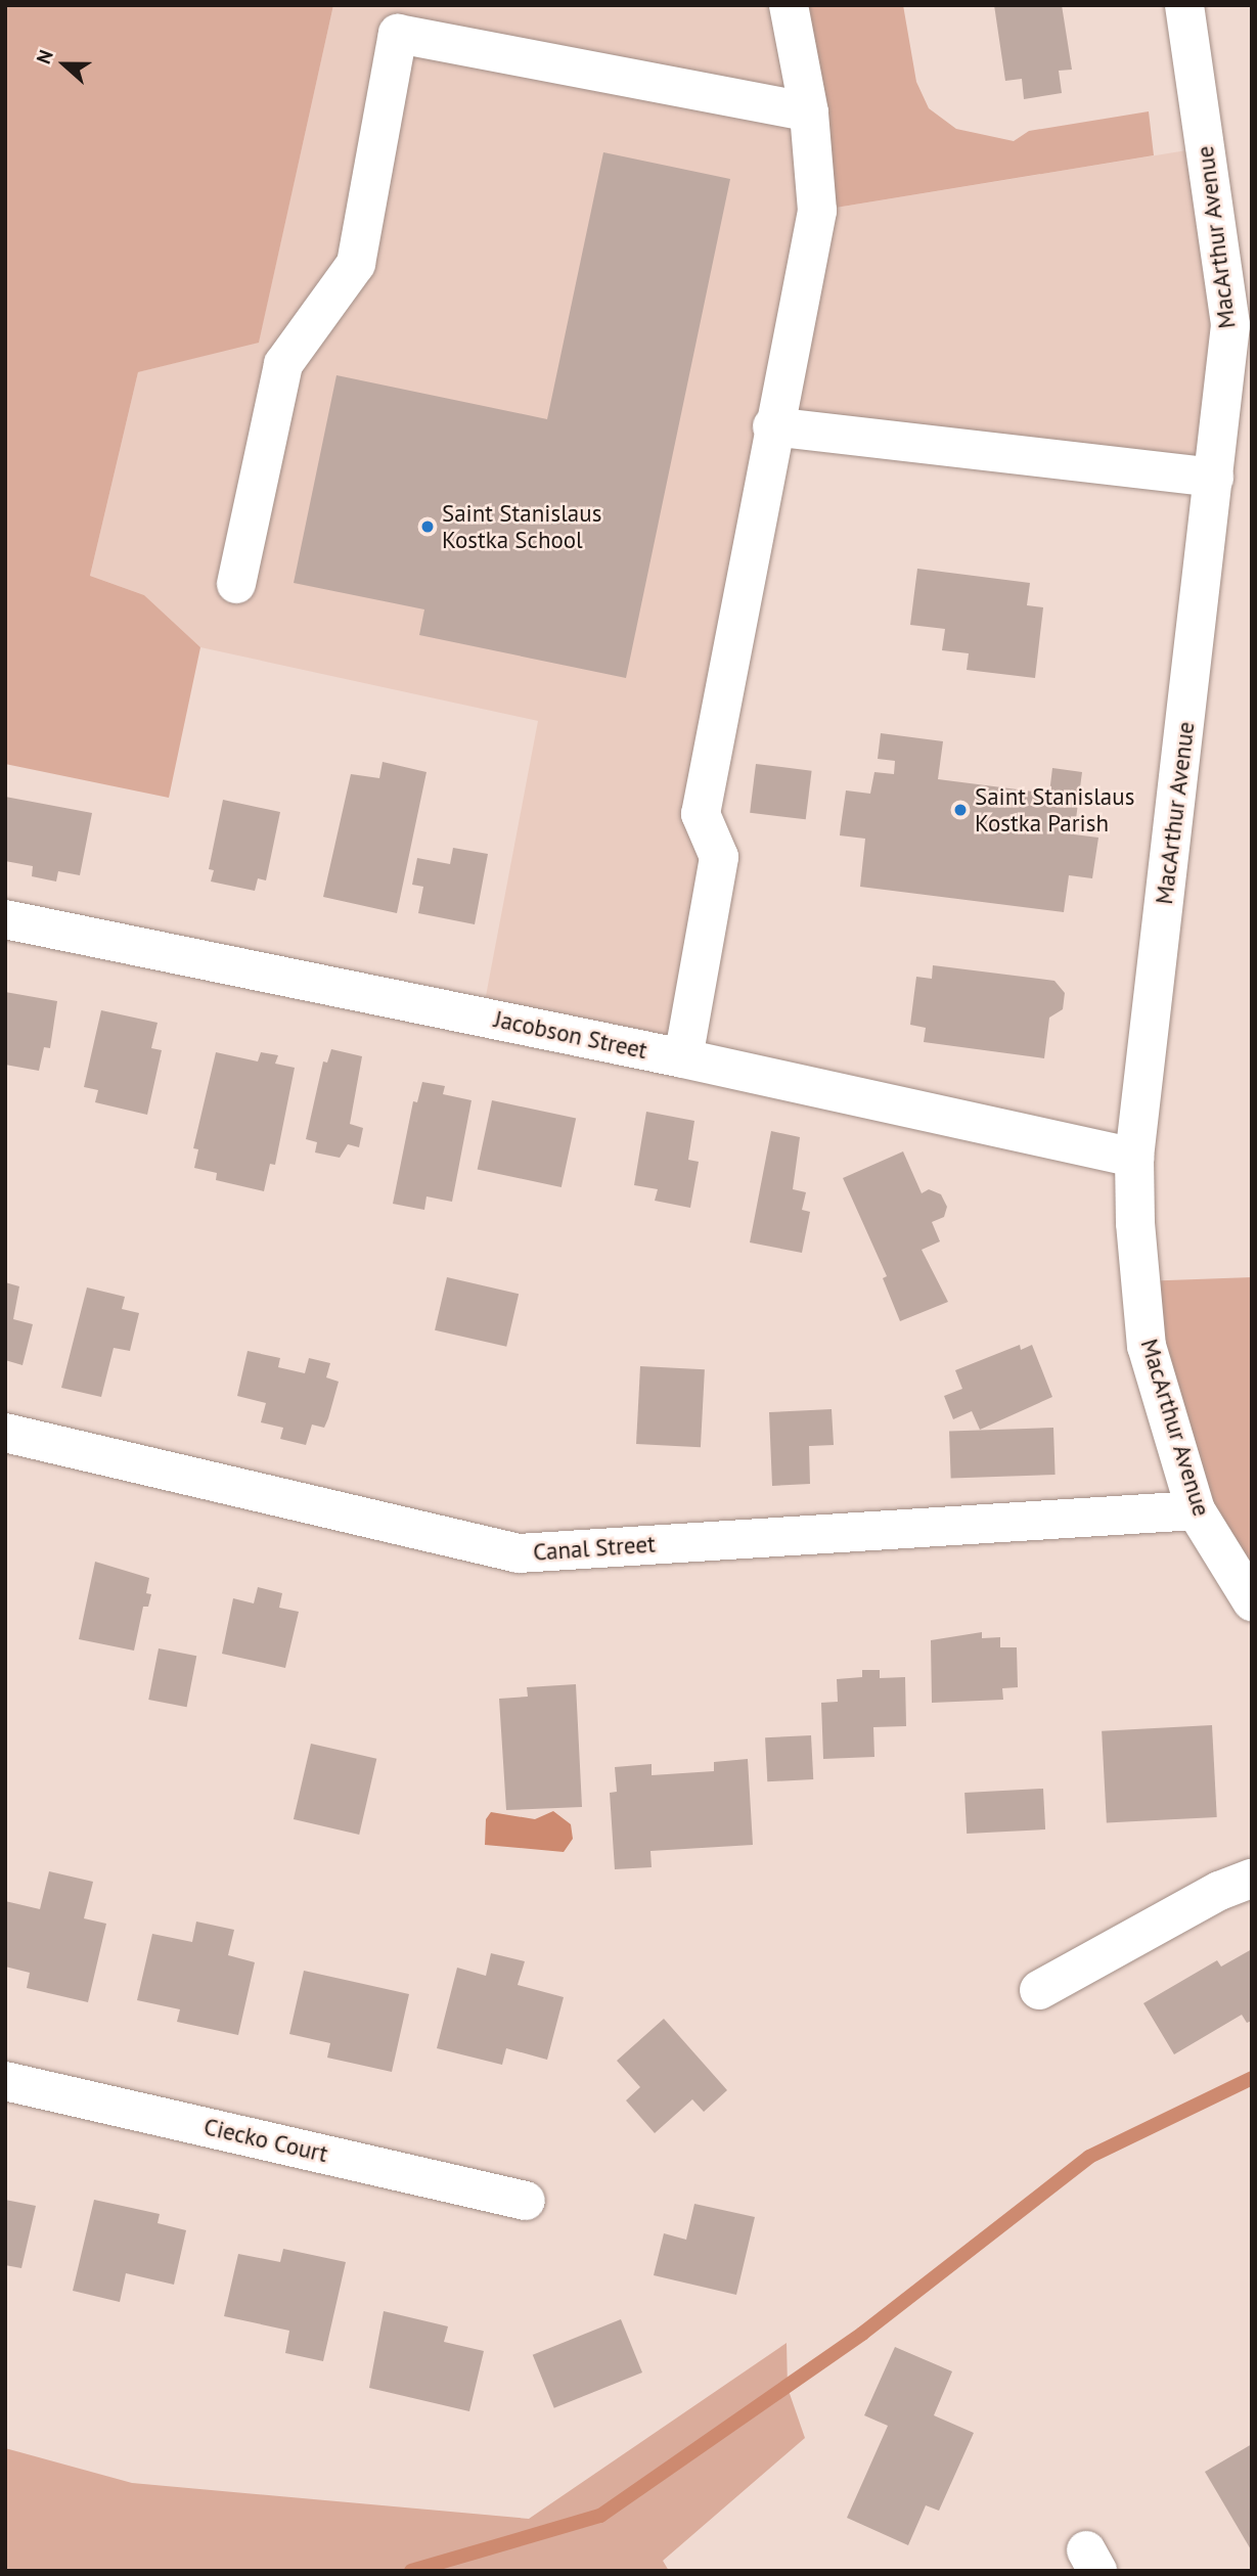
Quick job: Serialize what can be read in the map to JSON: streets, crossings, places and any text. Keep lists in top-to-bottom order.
{
  "streets": {
    "street": [
      "MacArthur Avenue",
      "Jacobson Street",
      "Canal Street",
      "Ciecko Court"
    ]
  },
  "crossings": [
    ["MacArthur Avenue", "Jacobson Street"],
    ["MacArthur Avenue", "Canal Street"]
  ],
  "places": ["Saint Stanislaus Kostka School", "Saint Stanislaus Kostka Parish"],
  "north": "left"
}
